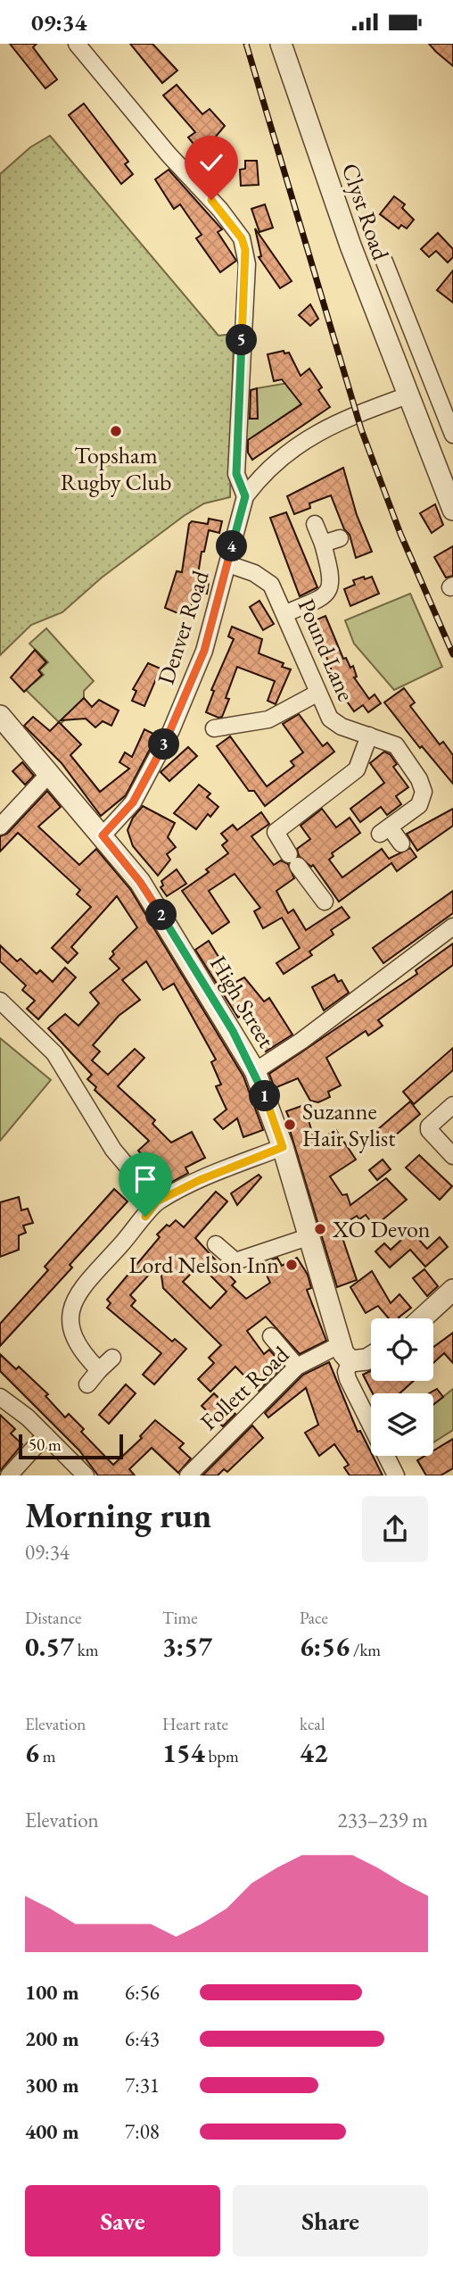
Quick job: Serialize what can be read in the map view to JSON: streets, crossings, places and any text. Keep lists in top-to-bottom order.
{
  "streets": {
    "street": [
      "Clyst Road",
      "Denver Road",
      "Pound Lane",
      "High Street",
      "Follett Road"
    ]
  },
  "crossings": [
    ["Clyst Road", "Denver Road"],
    ["Denver Road", "Pound Lane"],
    ["Denver Road", "High Street"],
    ["High Street", "Follett Road"]
  ],
  "places": [
    "Topsham Rugby Club",
    "Suzanne Hair Sylist",
    "XO Devon",
    "Lord Nelson Inn"
  ],
  "scale_bar": "50 m",
  "page": {
    "status": "09:34",
    "pins": [
      "5",
      "4",
      "3",
      "2",
      "1"
    ],
    "scale": "50 m",
    "heading": ["Morning run", "09:34"],
    "stats": [
      ["Distance", "0.57 km"],
      ["Time", "3:57"],
      ["Pace", "6:56 /km"],
      ["Elevation", "6 m"],
      ["Heart rate", "154 bpm"],
      ["kcal", "42"]
    ],
    "chart": ["Elevation", "233–239 m"],
    "list": [
      {
        "name": "100 m",
        "note": "6:56"
      },
      {
        "name": "200 m",
        "note": "6:43"
      },
      {
        "name": "300 m",
        "note": "7:31"
      },
      {
        "name": "400 m",
        "note": "7:08"
      }
    ],
    "buttons": ["Save", "Share"]
  }
}
